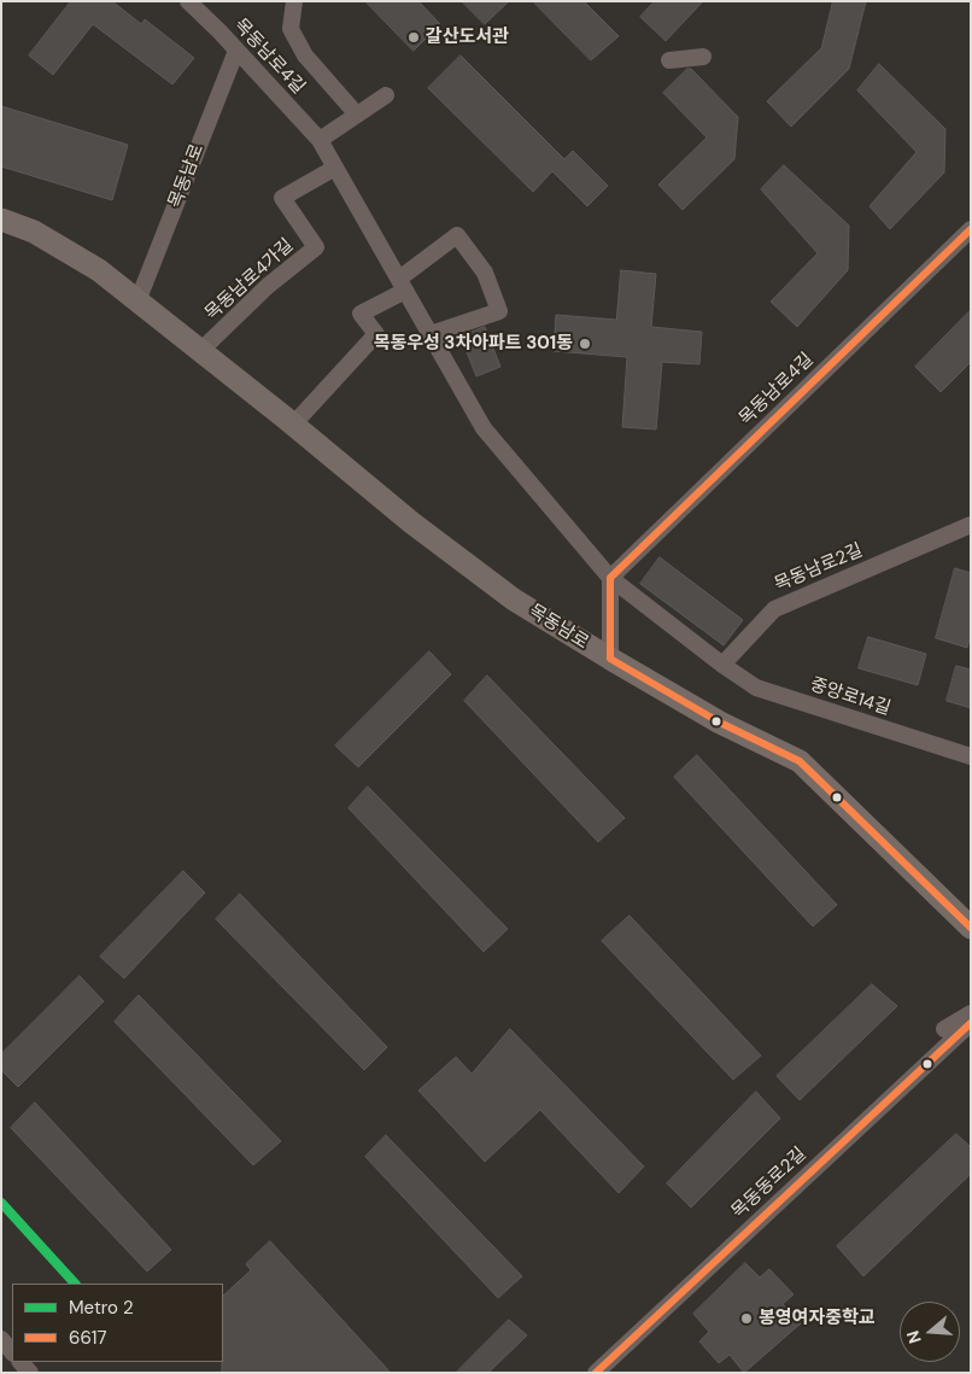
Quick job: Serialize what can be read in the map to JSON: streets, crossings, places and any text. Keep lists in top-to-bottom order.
{
  "streets": {
    "main road": ["목동남로"],
    "street": [
      "목동남로4길",
      "목동남로4가길",
      "목동남로2길",
      "중앙로14길",
      "목동동로2길"
    ]
  },
  "crossings": [
    ["목동남로4길", "목동남로"],
    ["목동남로4길", "목동남로4가길"],
    ["목동남로4길", "목동남로2길"],
    ["목동남로4길", "중앙로14길"],
    ["목동남로", "목동남로4가길"],
    ["목동남로2길", "중앙로14길"]
  ],
  "places": ["갈산도서관", "목동우성 3차아파트 301동", "봉영여자중학교"],
  "lines": ["transit line 6617", "metro line 2"],
  "legend": ["Metro 2", "6617"],
  "north": "left"
}
